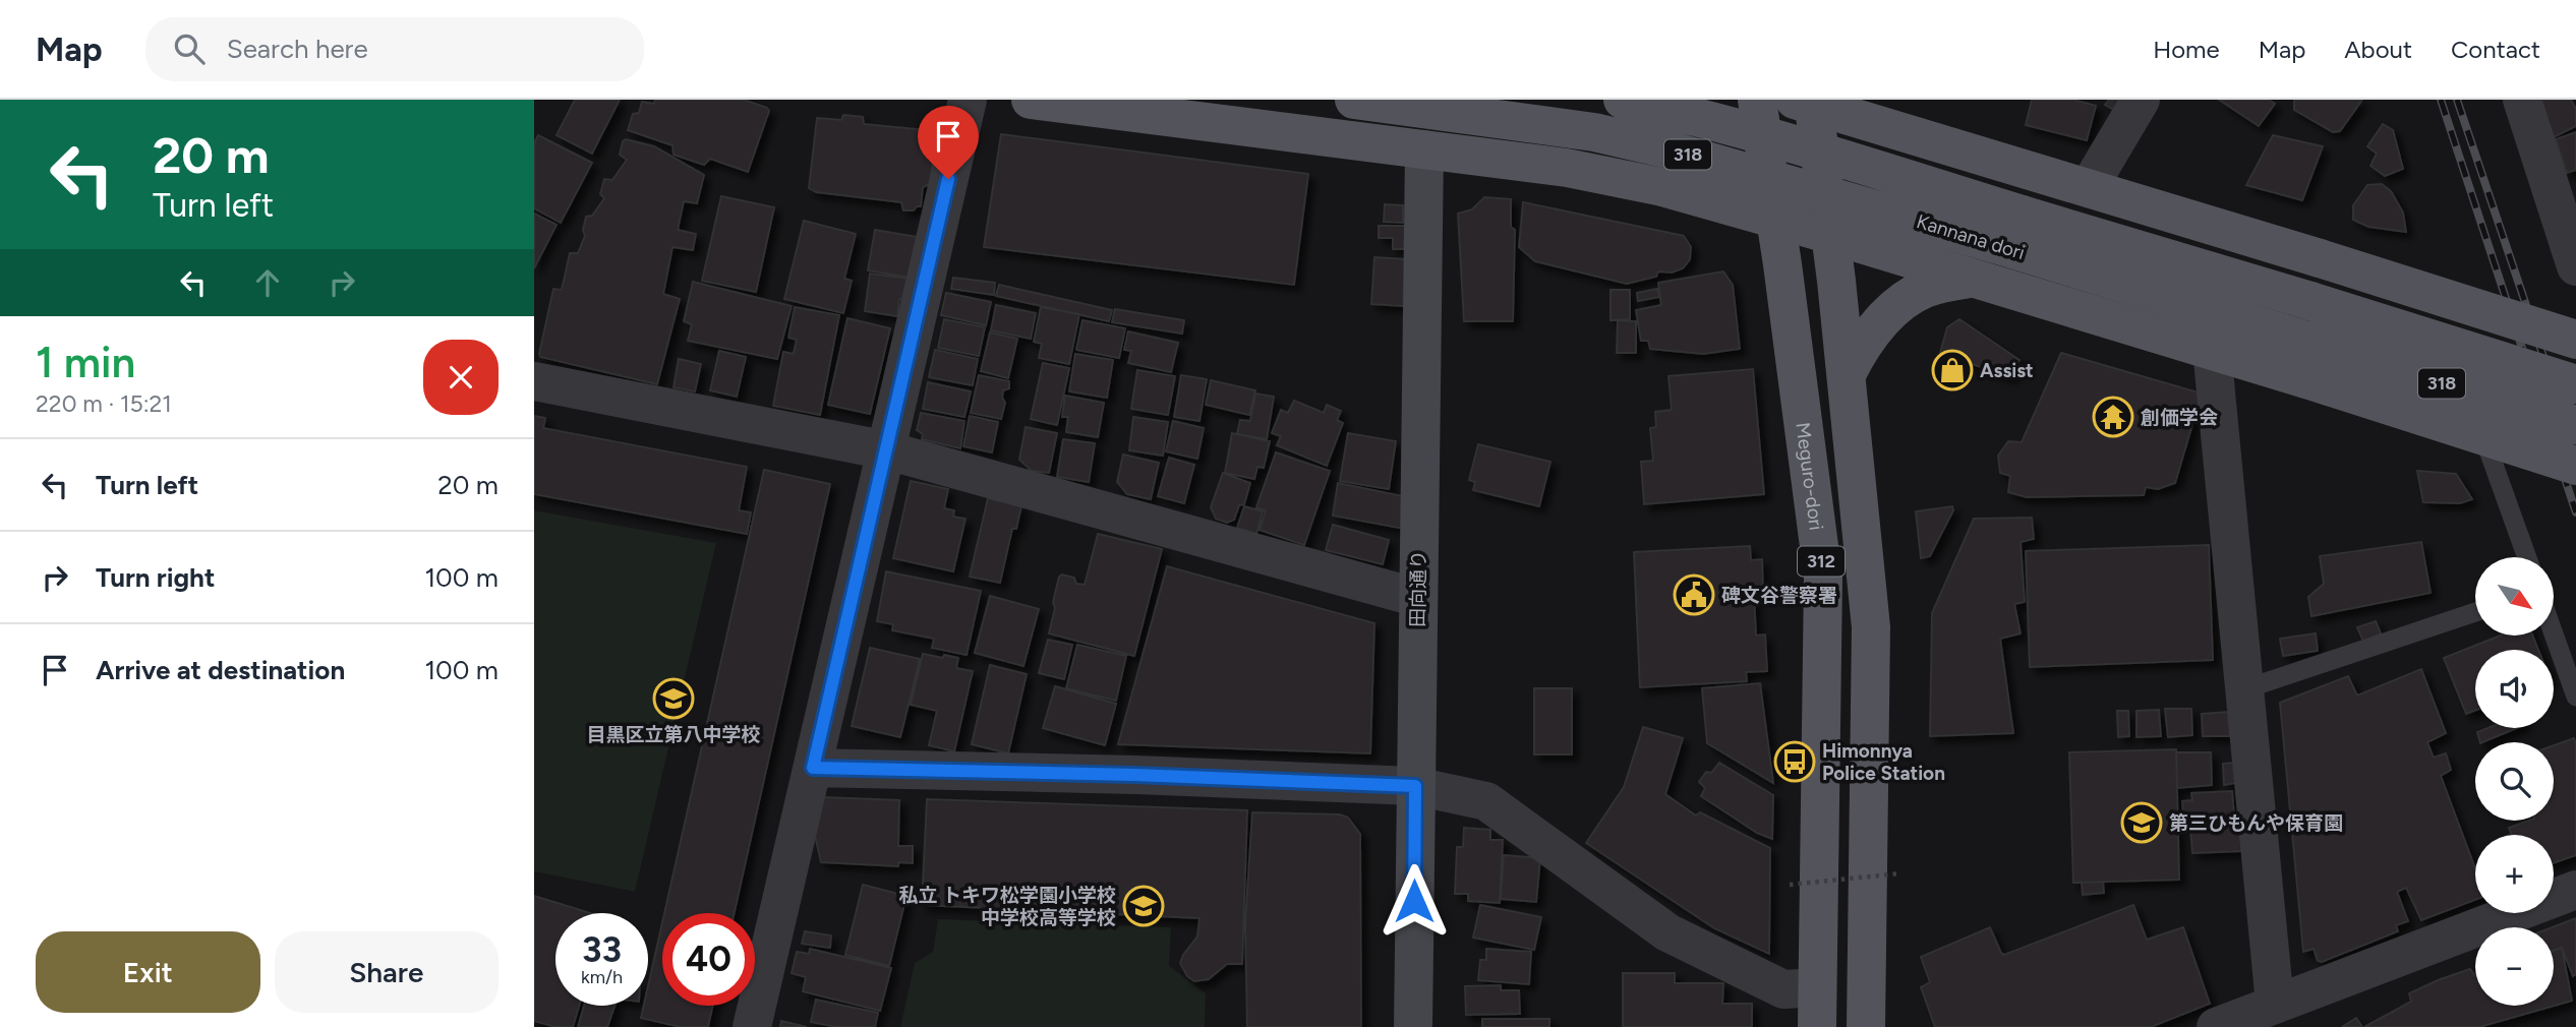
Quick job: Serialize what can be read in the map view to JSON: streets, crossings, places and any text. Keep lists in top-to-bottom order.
{
  "streets": {
    "main road": [
      "318",
      "Kannana dori",
      "Meguro-dori",
      "312"
    ],
    "street": ["田向通り"]
  },
  "places": {
    "shop": ["Assist"],
    "temple": ["創価学会"],
    "public building": ["碑文谷警察署"],
    "school or university": ["目黒区立第八中学校", "第三ひもんや保育園", "私立 トキワ松学園小学校 中学校高等学校"],
    "bus stop": ["Himonnya Police Station"]
  },
  "north": "bottom right",
  "page": {
    "header": "Map",
    "search": "Search here",
    "nav": [
      "Home",
      "Map",
      "About",
      "Contact"
    ],
    "turn": ["20 m", "Turn left"],
    "heading": ["1 min", "220 m · 15:21"],
    "list": [
      {
        "name": "Turn left",
        "value": "20 m"
      },
      {
        "name": "Turn right",
        "value": "100 m"
      },
      {
        "name": "Arrive at destination",
        "value": "100 m"
      }
    ],
    "map_buttons": ["+", "−"],
    "speed": "33 km/h",
    "limit": "40",
    "buttons": ["Exit", "Share"]
  }
}
